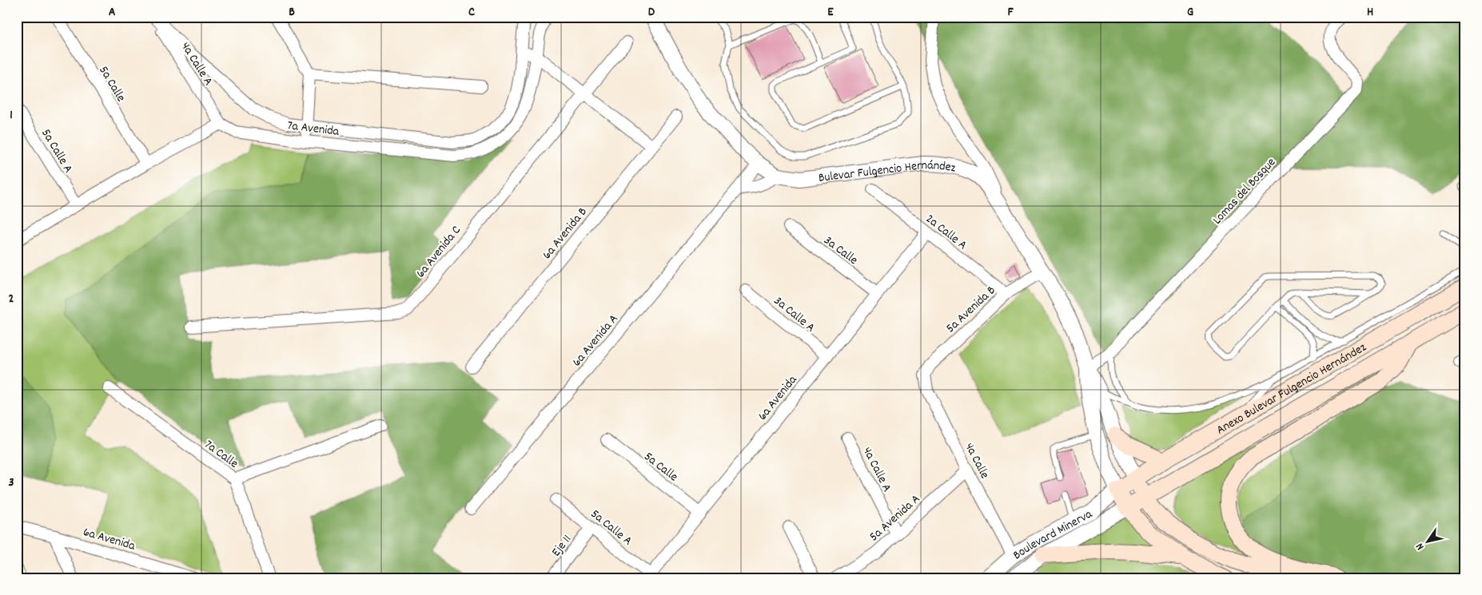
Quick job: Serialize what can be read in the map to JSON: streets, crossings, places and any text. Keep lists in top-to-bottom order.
{
  "streets": {
    "main road": ["Bulevar Fulgencio Hernández", "Anexo Bulevar Fulgencio Hernández"],
    "street": [
      "4a Calle A",
      "5a Calle",
      "7a Avenida",
      "5a Calle A",
      "Lomas del Bosque",
      "2a Calle A",
      "6a Avenida B",
      "3a Calle",
      "6a Avenida C",
      "5a Avenida B",
      "3a Calle A",
      "6a Avenida A",
      "6a Avenida",
      "7a Calle",
      "4a Calle",
      "5a Avenida A",
      "Boulevard Minerva",
      "Eje 11"
    ]
  },
  "crossings": [
    ["4a Calle A", "7a Avenida"],
    ["4a Calle A", "5a Avenida A"],
    ["5a Calle", "6a Avenida"],
    ["5a Calle A", "6a Avenida"],
    ["5a Calle A", "Eje 11"],
    ["Bulevar Fulgencio Hernández", "Lomas del Bosque"],
    ["Bulevar Fulgencio Hernández", "5a Avenida B"],
    ["Bulevar Fulgencio Hernández", "6a Avenida A"],
    ["Bulevar Fulgencio Hernández", "Anexo Bulevar Fulgencio Hernández"],
    ["Bulevar Fulgencio Hernández", "Boulevard Minerva"],
    ["2a Calle A", "5a Avenida B"],
    ["2a Calle A", "6a Avenida"],
    ["3a Calle", "6a Avenida"],
    ["5a Avenida B", "4a Calle"],
    ["3a Calle A", "6a Avenida"],
    ["Anexo Bulevar Fulgencio Hernández", "Boulevard Minerva"],
    ["4a Calle", "5a Avenida A"],
    ["4a Calle", "Boulevard Minerva"]
  ],
  "north": "bottom left",
  "grid": {
    "columns": [
      "A",
      "B",
      "C",
      "D",
      "E",
      "F",
      "G",
      "H"
    ],
    "rows": ["1", "2", "3"]
  }
}
